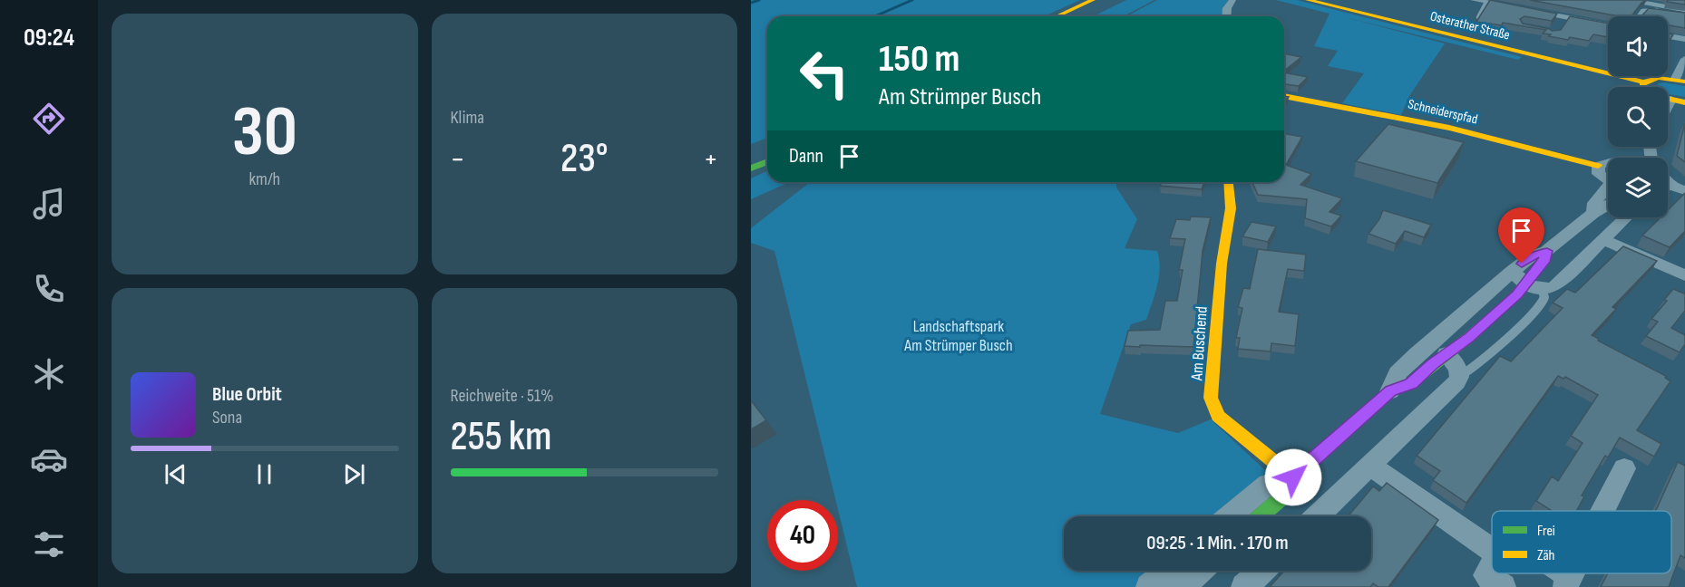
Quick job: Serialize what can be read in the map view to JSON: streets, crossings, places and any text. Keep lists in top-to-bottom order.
{
  "streets": {
    "main road": ["Osterather Straße", "Schneiderspfad", "Am Buschend"]
  },
  "parks": ["Landschaftspark Am Strümper Busch"],
  "legend": ["Frei", "Zäh"],
  "page": {
    "tabs": "09:24",
    "tile": [
      ["30", "km/h"],
      "Klima",
      ["Reichweite · 51%", "255 km"]
    ],
    "turn": ["150 m", "Am Strümper Busch"],
    "then": "Dann",
    "heat": ["−", "23°", "+"],
    "song": ["Blue Orbit", "Sona"],
    "limit": "40",
    "trip": "09:25 · 1 Min. · 170 m"
  }
}
